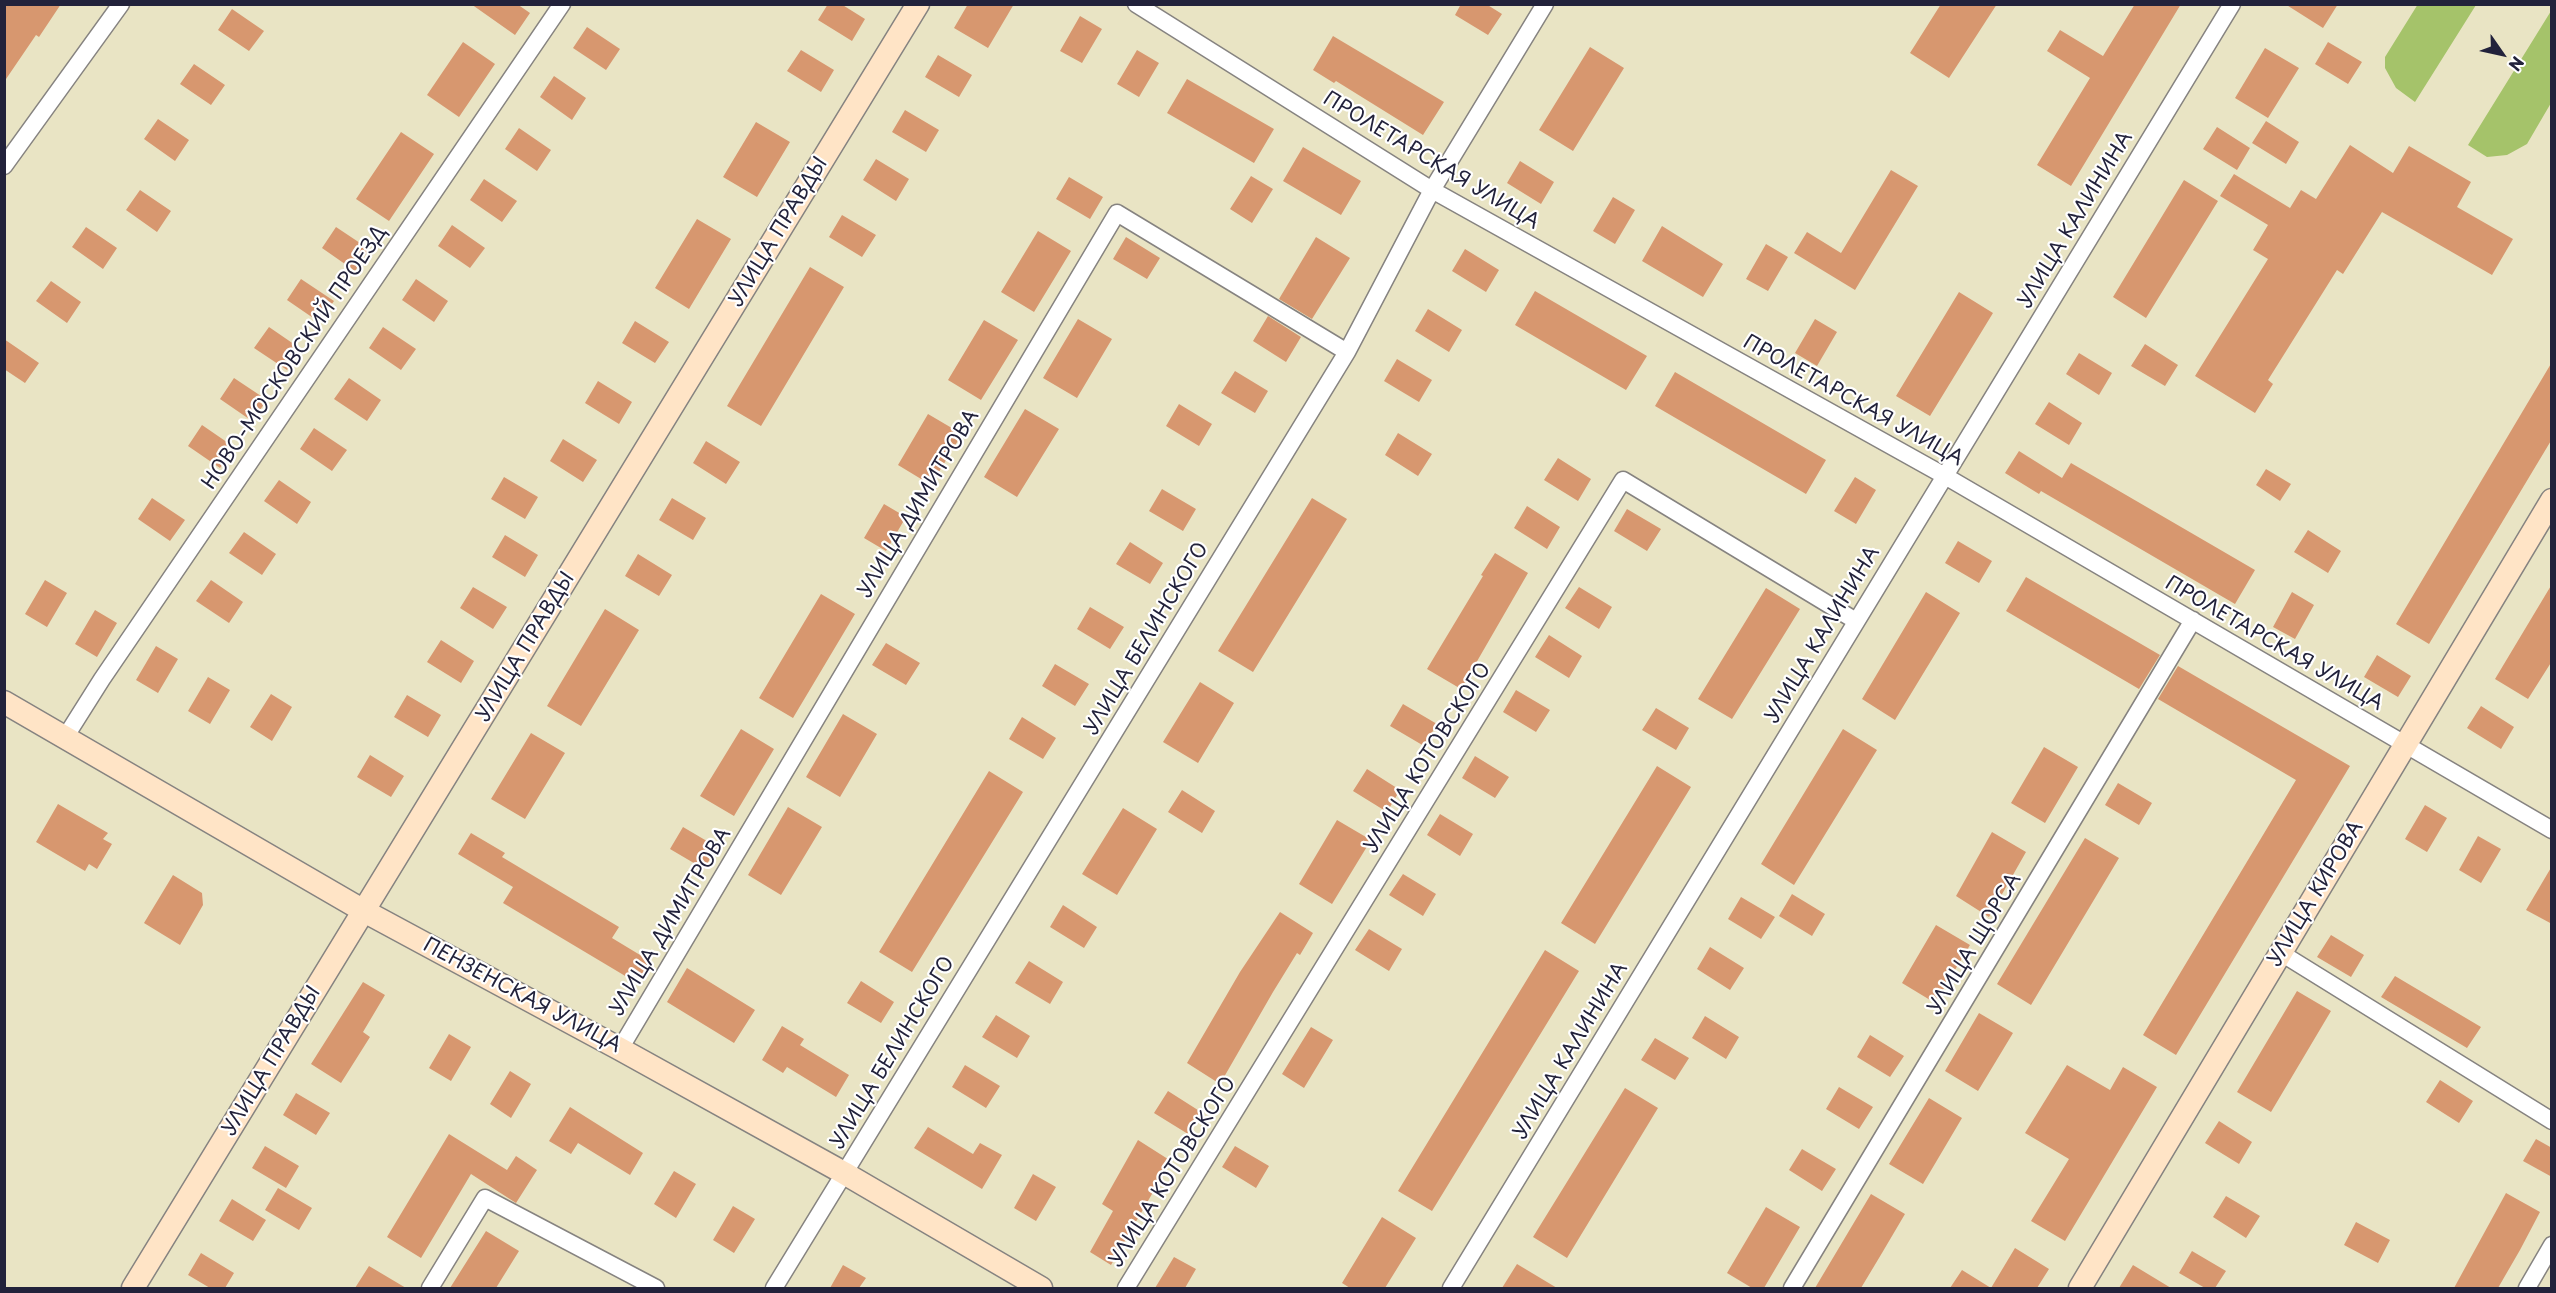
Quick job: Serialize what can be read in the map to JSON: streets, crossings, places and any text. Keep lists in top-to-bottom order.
{
  "streets": {
    "street": [
      "ПРОЛЕТАРСКАЯ УЛИЦА",
      "УЛИЦА КАЛИНИНА",
      "УЛИЦА ПРАВДЫ",
      "НОВО-МОСКОВСКИЙ ПРОЕЗД",
      "УЛИЦА ДИМИТРОВА",
      "УЛИЦА БЕЛИНСКОГО",
      "УЛИЦА КОТОВСКОГО",
      "УЛИЦА КИРОВА",
      "УЛИЦА ЩОРСА",
      "ПЕНЗЕНСКАЯ УЛИЦА"
    ]
  },
  "crossings": [
    ["ПРОЛЕТАРСКАЯ УЛИЦА", "УЛИЦА КАЛИНИНА"],
    ["ПРОЛЕТАРСКАЯ УЛИЦА", "УЛИЦА БЕЛИНСКОГО"],
    ["ПРОЛЕТАРСКАЯ УЛИЦА", "УЛИЦА КИРОВА"],
    ["ПРОЛЕТАРСКАЯ УЛИЦА", "УЛИЦА ЩОРСА"],
    ["УЛИЦА КАЛИНИНА", "УЛИЦА КОТОВСКОГО"],
    ["УЛИЦА ПРАВДЫ", "ПЕНЗЕНСКАЯ УЛИЦА"],
    ["НОВО-МОСКОВСКИЙ ПРОЕЗД", "ПЕНЗЕНСКАЯ УЛИЦА"],
    ["УЛИЦА ДИМИТРОВА", "УЛИЦА БЕЛИНСКОГО"],
    ["УЛИЦА ДИМИТРОВА", "ПЕНЗЕНСКАЯ УЛИЦА"],
    ["УЛИЦА БЕЛИНСКОГО", "ПЕНЗЕНСКАЯ УЛИЦА"]
  ],
  "north": "bottom right"
}
